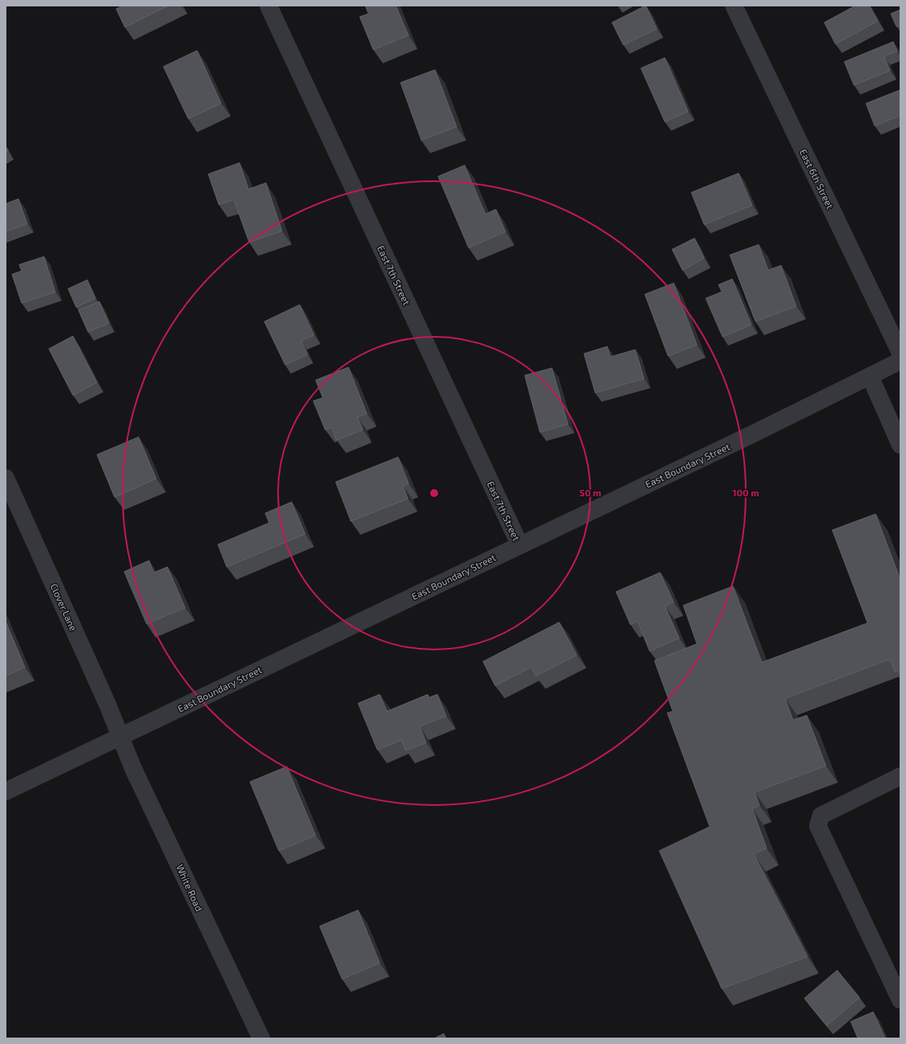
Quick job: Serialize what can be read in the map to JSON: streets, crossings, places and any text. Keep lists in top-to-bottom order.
{
  "streets": {
    "street": [
      "East 6th Street",
      "East 7th Street",
      "East Boundary Street",
      "Clover Lane",
      "White Road"
    ]
  },
  "crossings": [
    ["East 7th Street", "East Boundary Street"],
    ["East Boundary Street", "Clover Lane"],
    ["East Boundary Street", "White Road"],
    ["Clover Lane", "White Road"]
  ],
  "rings": ["50 m", "100 m"]
}
